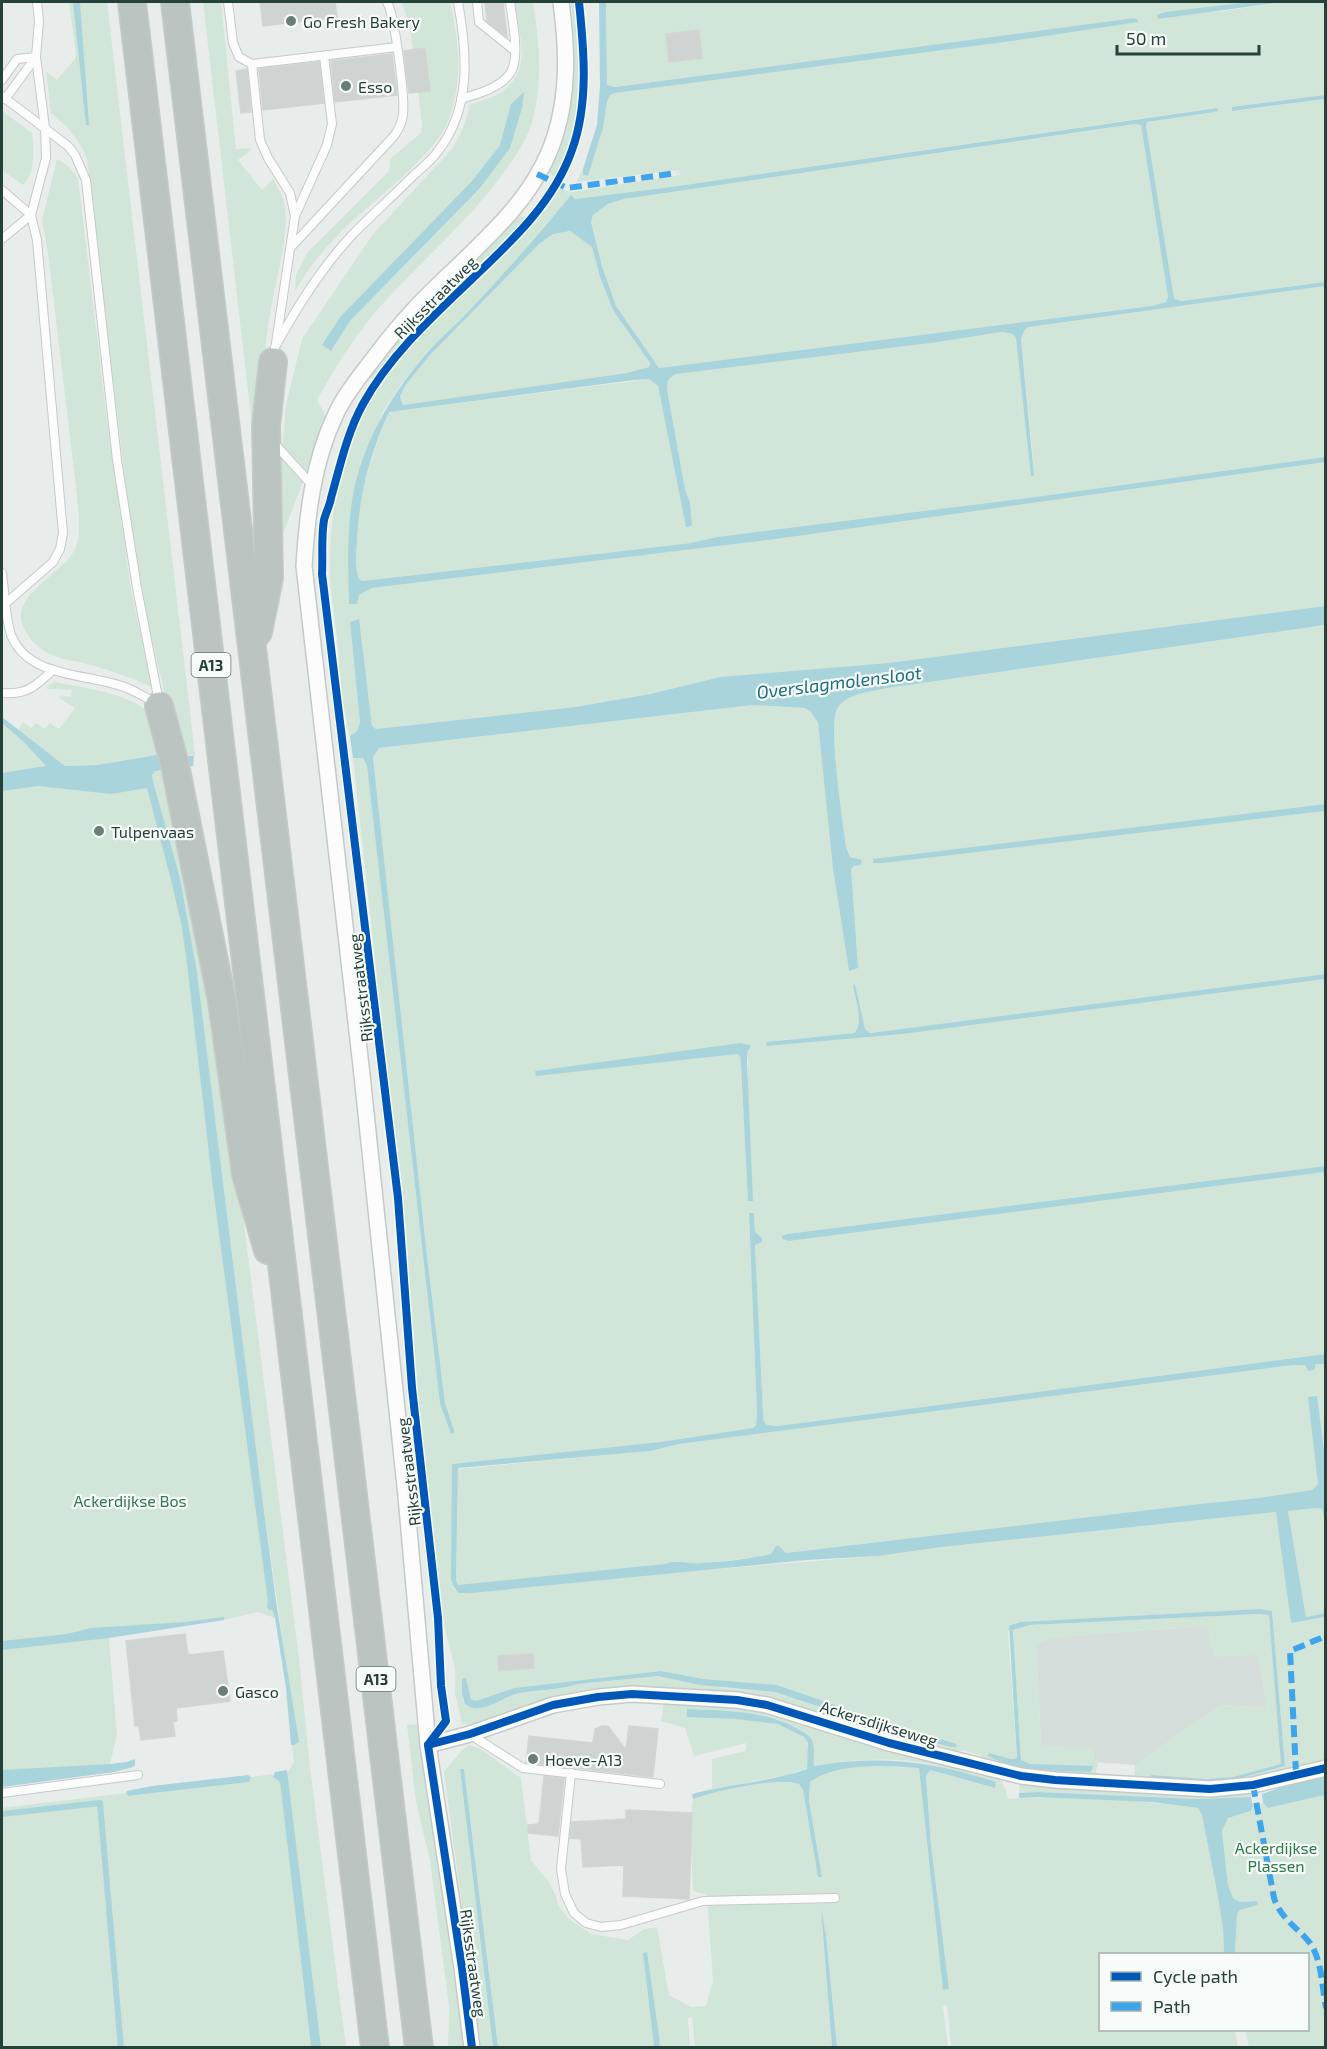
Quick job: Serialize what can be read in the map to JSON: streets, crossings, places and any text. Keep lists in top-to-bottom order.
{
  "streets": {
    "highway": ["A13"],
    "street": ["Rijksstraatweg", "Ackersdijkseweg"]
  },
  "crossings": [
    ["Rijksstraatweg", "Ackersdijkseweg"]
  ],
  "water": ["Overslagmolensloot"],
  "parks": ["Ackerdijkse Bos", "Ackerdijkse Plassen"],
  "places": [
    "Go Fresh Bakery",
    "Esso",
    "Tulpenvaas",
    "Gasco",
    "Hoeve-A13"
  ],
  "legend": ["Cycle path", "Path"],
  "scale_bar": "50 m"
}
